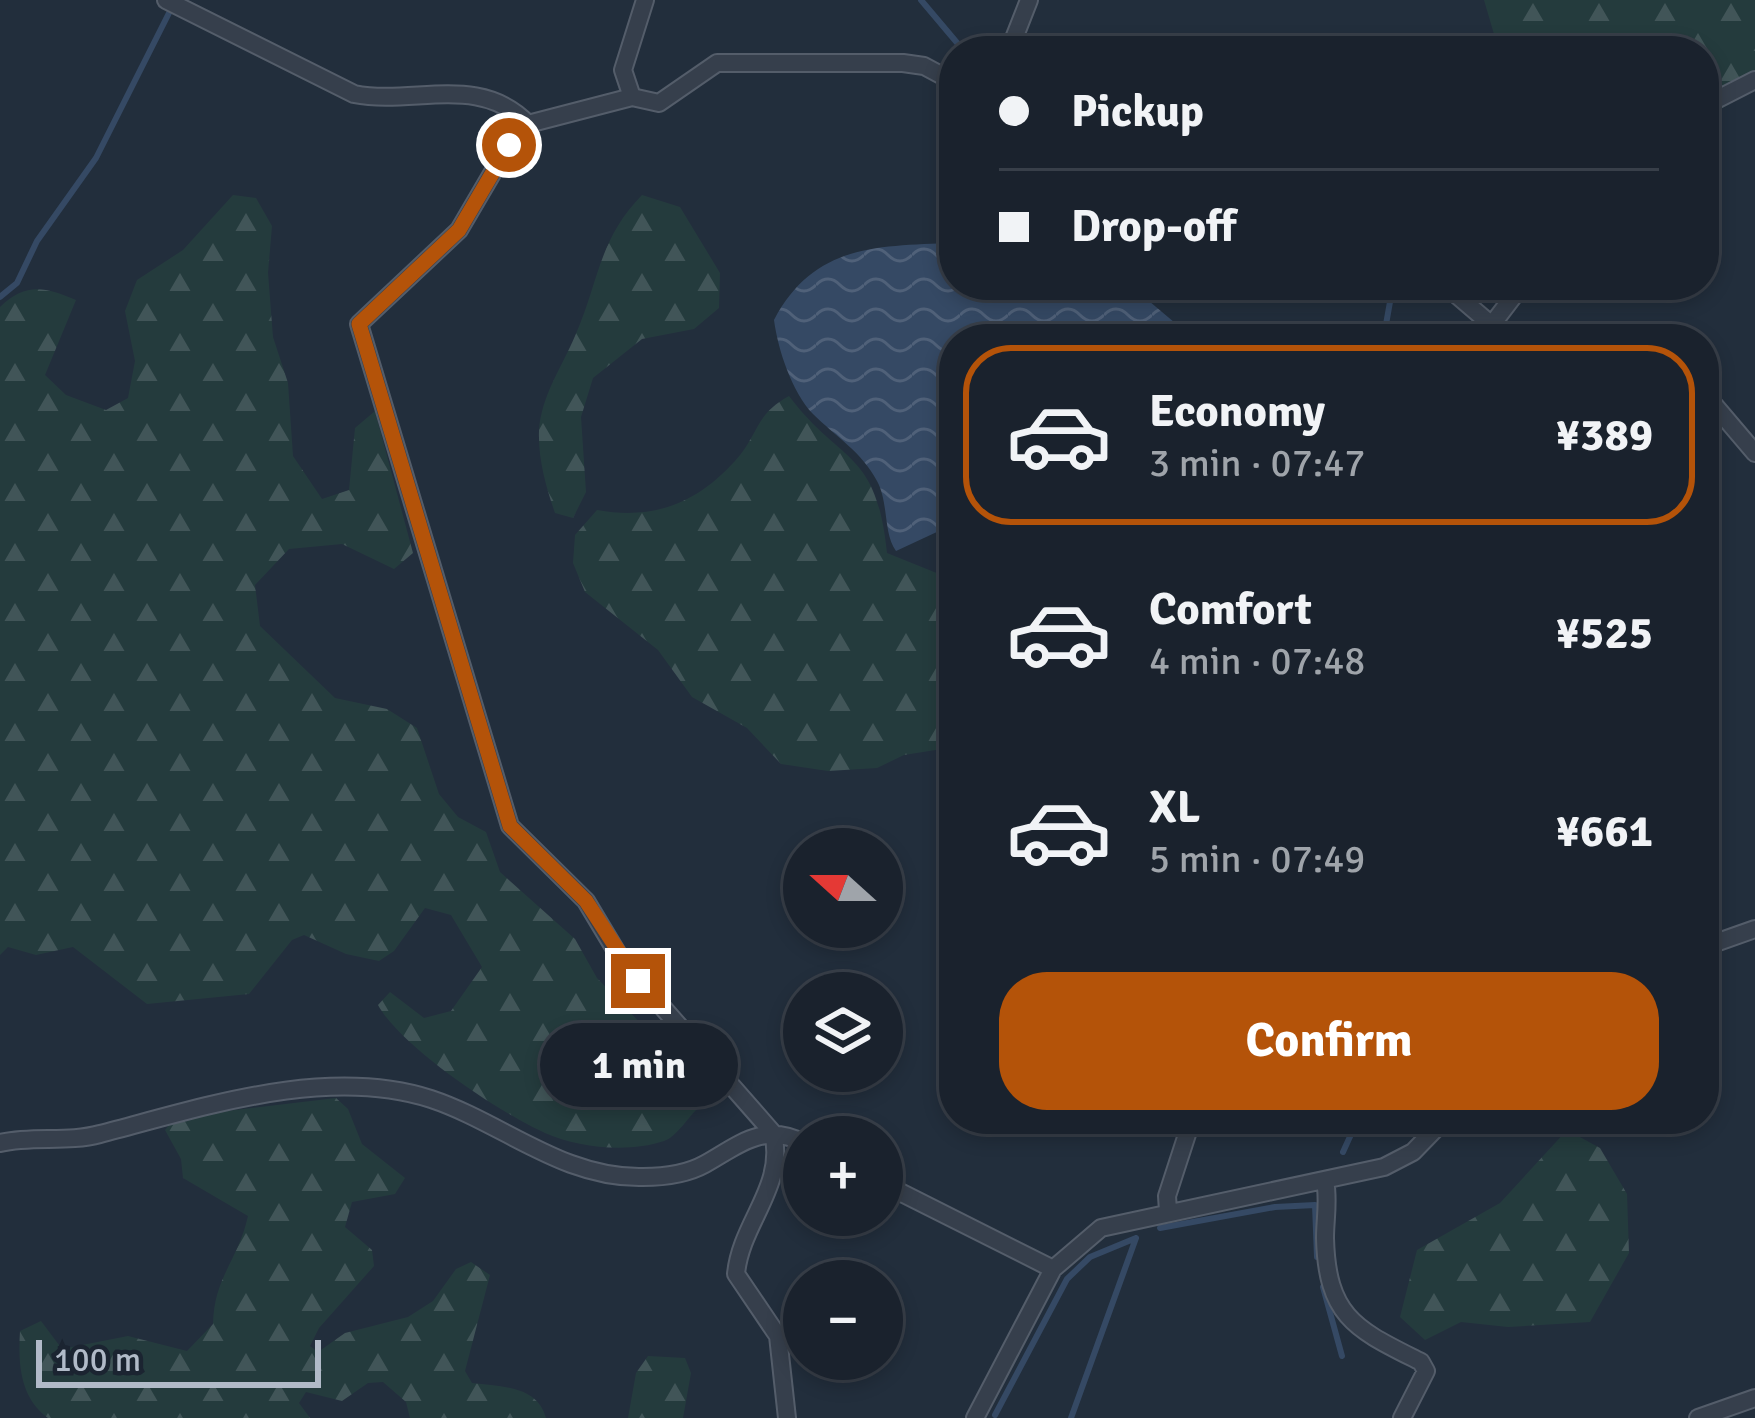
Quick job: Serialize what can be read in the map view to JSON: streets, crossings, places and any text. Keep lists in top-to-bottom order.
{
  "scale_bar": "100 m",
  "north": "left",
  "page": {
    "banner": ["Pickup", "Drop-off"],
    "list": [
      {
        "name": "Economy",
        "note": "3 min · 07:47",
        "value": "¥389"
      },
      {
        "name": "Comfort",
        "note": "4 min · 07:48",
        "value": "¥525"
      },
      {
        "name": "XL",
        "note": "5 min · 07:49",
        "value": "¥661"
      }
    ],
    "map_buttons": ["+", "−"],
    "buttons": "Confirm",
    "bubble": "1 min",
    "scale": "100 m"
  }
}
